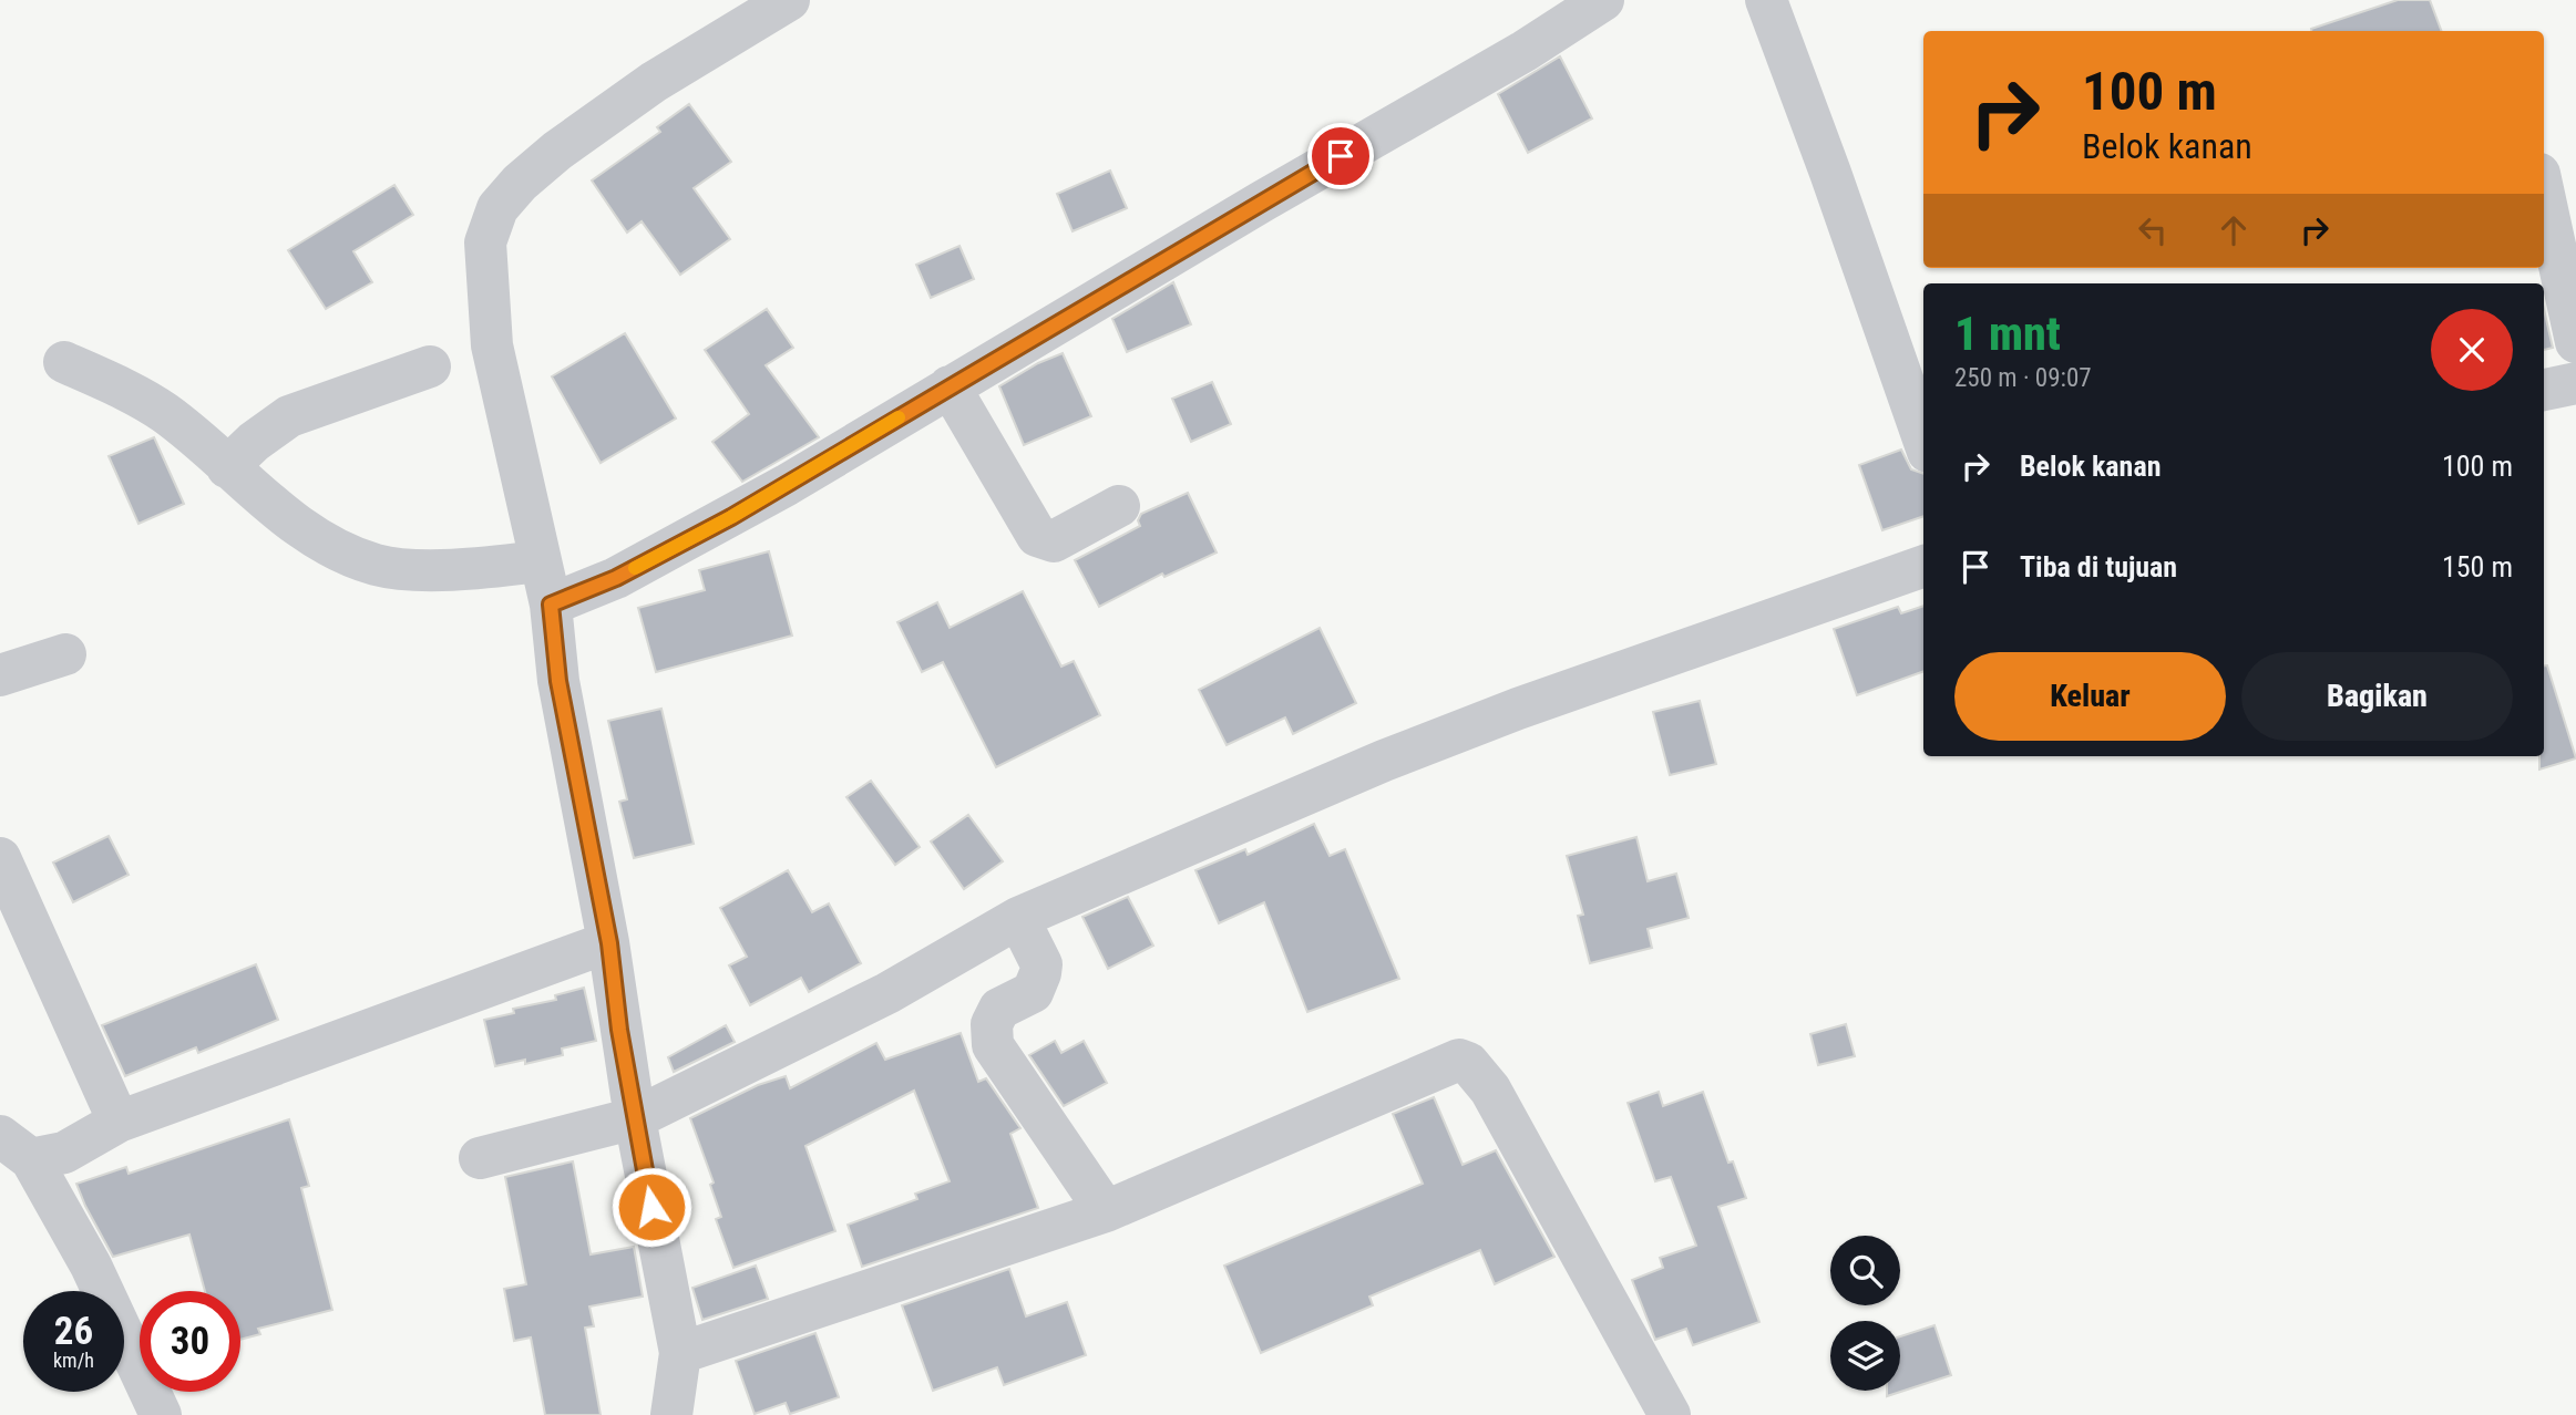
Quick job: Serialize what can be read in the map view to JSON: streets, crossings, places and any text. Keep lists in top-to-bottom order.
{
  "page": {
    "turn": ["100 m", "Belok kanan"],
    "heading": ["1 mnt", "250 m · 09:07"],
    "list": [
      {
        "name": "Belok kanan",
        "value": "100 m"
      },
      {
        "name": "Tiba di tujuan",
        "value": "150 m"
      }
    ],
    "buttons": ["Keluar", "Bagikan"],
    "speed": "26 km/h",
    "limit": "30"
  }
}
